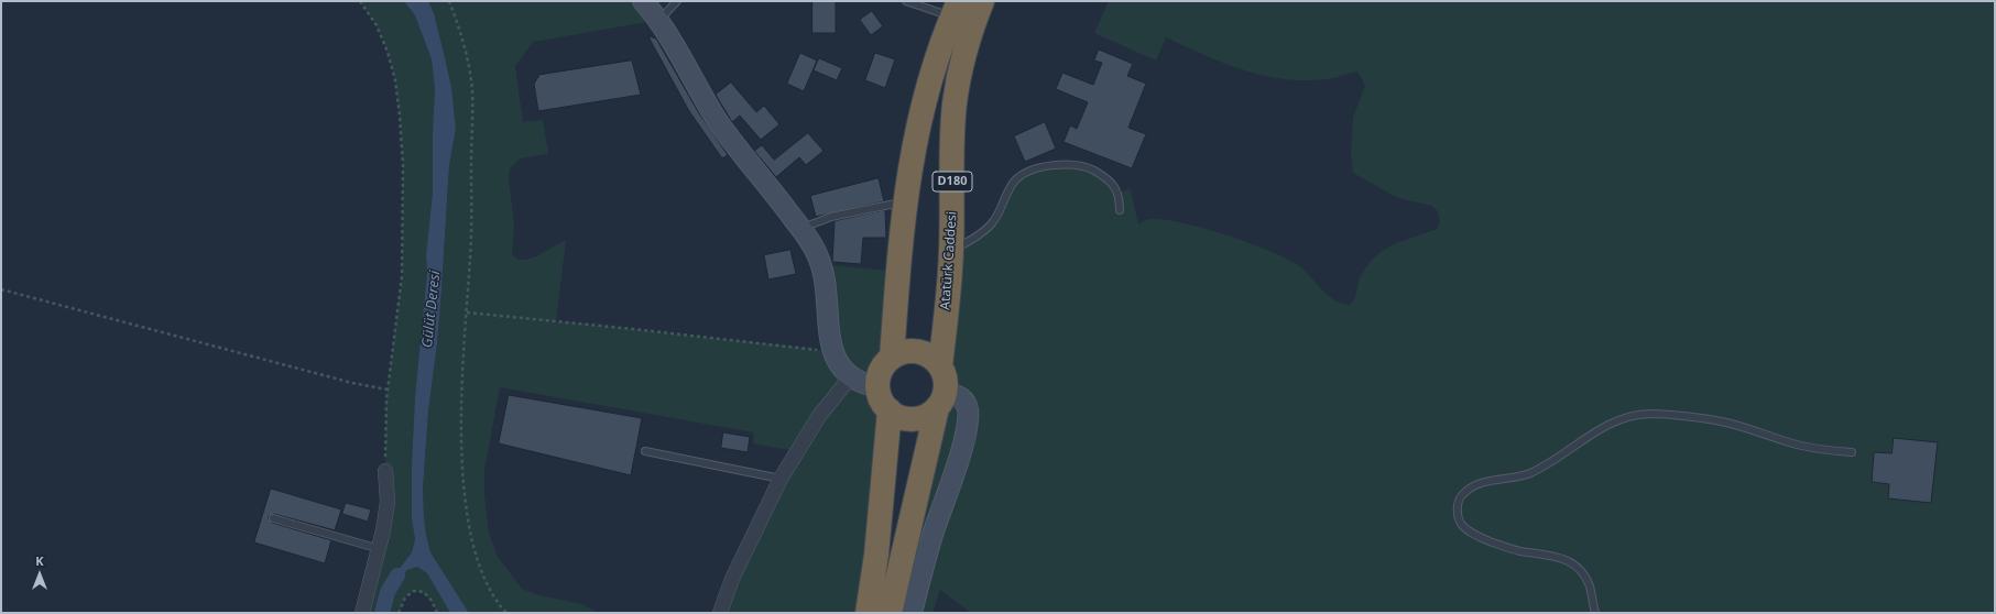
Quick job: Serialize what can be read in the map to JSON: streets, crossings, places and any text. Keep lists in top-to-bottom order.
{
  "streets": {
    "highway": ["D180", "Atatürk Caddesi"]
  },
  "water": ["Gülüt Deresi"],
  "north": "top"
}
